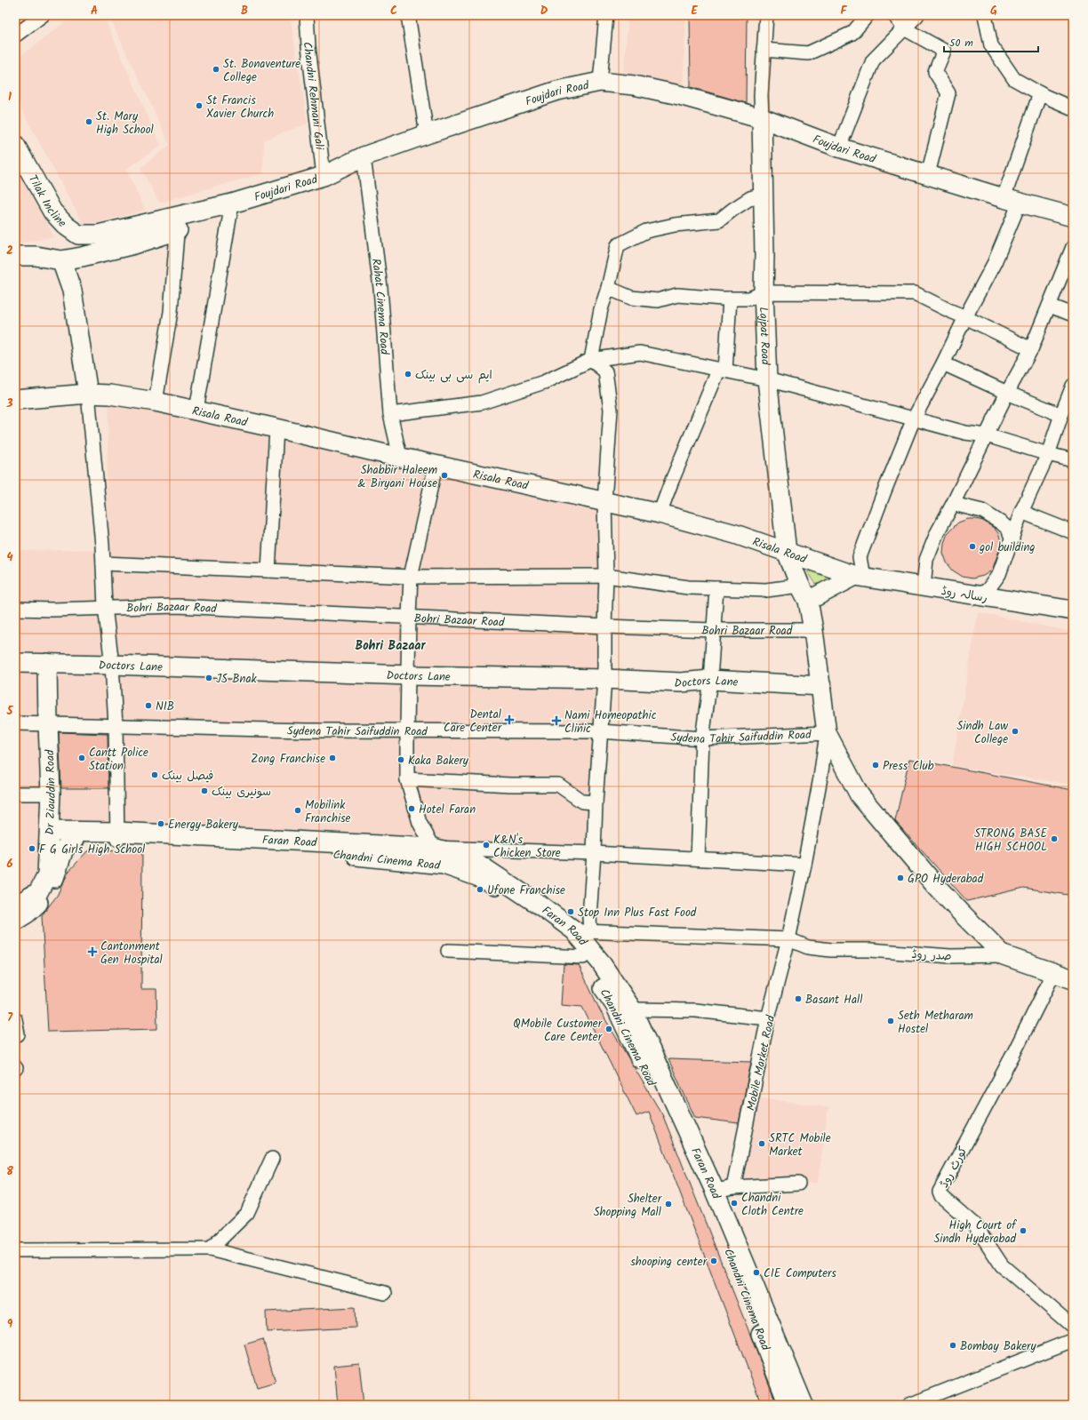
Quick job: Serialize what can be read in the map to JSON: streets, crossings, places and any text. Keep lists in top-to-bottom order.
{
  "streets": {
    "street": [
      "Foujdari Road",
      "Chandni Rehmani Gali",
      "Tilak Incline",
      "Rahat Cinema Road",
      "Lajpat Road",
      "Risala Road",
      "رسالہ روڈ",
      "Bohri Bazaar Road",
      "Doctors Lane",
      "Sydena Tahir Saifuddin Road",
      "Dr Ziauddin Road",
      "Faran Road",
      "Chandni Cinema Road",
      "صدر روڈ",
      "Mobile Market Road",
      "کورٹ روڈ"
    ]
  },
  "crossings": [
    ["Foujdari Road", "Chandni Rehmani Gali"],
    ["Foujdari Road", "Tilak Incline"],
    ["Foujdari Road", "Rahat Cinema Road"],
    ["Foujdari Road", "Lajpat Road"],
    ["Rahat Cinema Road", "Risala Road"],
    ["Lajpat Road", "Risala Road"],
    ["Lajpat Road", "Bohri Bazaar Road"],
    ["Lajpat Road", "Doctors Lane"],
    ["Lajpat Road", "Sydena Tahir Saifuddin Road"],
    ["Lajpat Road", "Mobile Market Road"],
    ["Risala Road", "رسالہ روڈ"],
    ["Doctors Lane", "Dr Ziauddin Road"],
    ["Sydena Tahir Saifuddin Road", "Dr Ziauddin Road"],
    ["Sydena Tahir Saifuddin Road", "Mobile Market Road"],
    ["Dr Ziauddin Road", "Faran Road"],
    ["Dr Ziauddin Road", "Chandni Cinema Road"],
    ["Faran Road", "Chandni Cinema Road"],
    ["Faran Road", "صدر روڈ"],
    ["صدر روڈ", "Mobile Market Road"],
    ["صدر روڈ", "کورٹ روڈ"]
  ],
  "districts": ["Bohri Bazaar"],
  "places": {
    "other": [
      "St. Bonaventure College",
      "St Francis Xavier Church",
      "St. Mary High School",
      "ایم سی بی بینک",
      "Shabbir Haleem & Biryani House",
      "gol building",
      "JS Bnak",
      "NIB",
      "Sindh Law College",
      "Cantt Police Station",
      "Zong Franchise",
      "Kaka Bakery",
      "Press Club",
      "فیصل بینک",
      "سونیری بینک",
      "Hotel Faran",
      "Mobilink Franchise",
      "Energy Bakery",
      "STRONG BASE HIGH SCHOOL",
      "K&N's Chicken Store",
      "F G Girls High School",
      "GPO Hyderabad",
      "Ufone Franchise",
      "Stop Inn Plus Fast Food",
      "Basant Hall",
      "Seth Metharam Hostel",
      "QMobile Customer Care Center",
      "SRTC Mobile Market",
      "Chandni Cloth Centre",
      "Shelter Shopping Mall",
      "High Court of Sindh Hyderabad",
      "shooping center",
      "CIE Computers",
      "Bombay Bakery"
    ],
    "health": ["Dental Care Center", "Nami Homeopathic Clinic", "Cantonment Gen Hospital"]
  },
  "scale_bar": "50 m",
  "grid": {
    "columns": [
      "A",
      "B",
      "C",
      "D",
      "E",
      "F",
      "G"
    ],
    "rows": [
      "1",
      "2",
      "3",
      "4",
      "5",
      "6",
      "7",
      "8",
      "9"
    ]
  }
}
